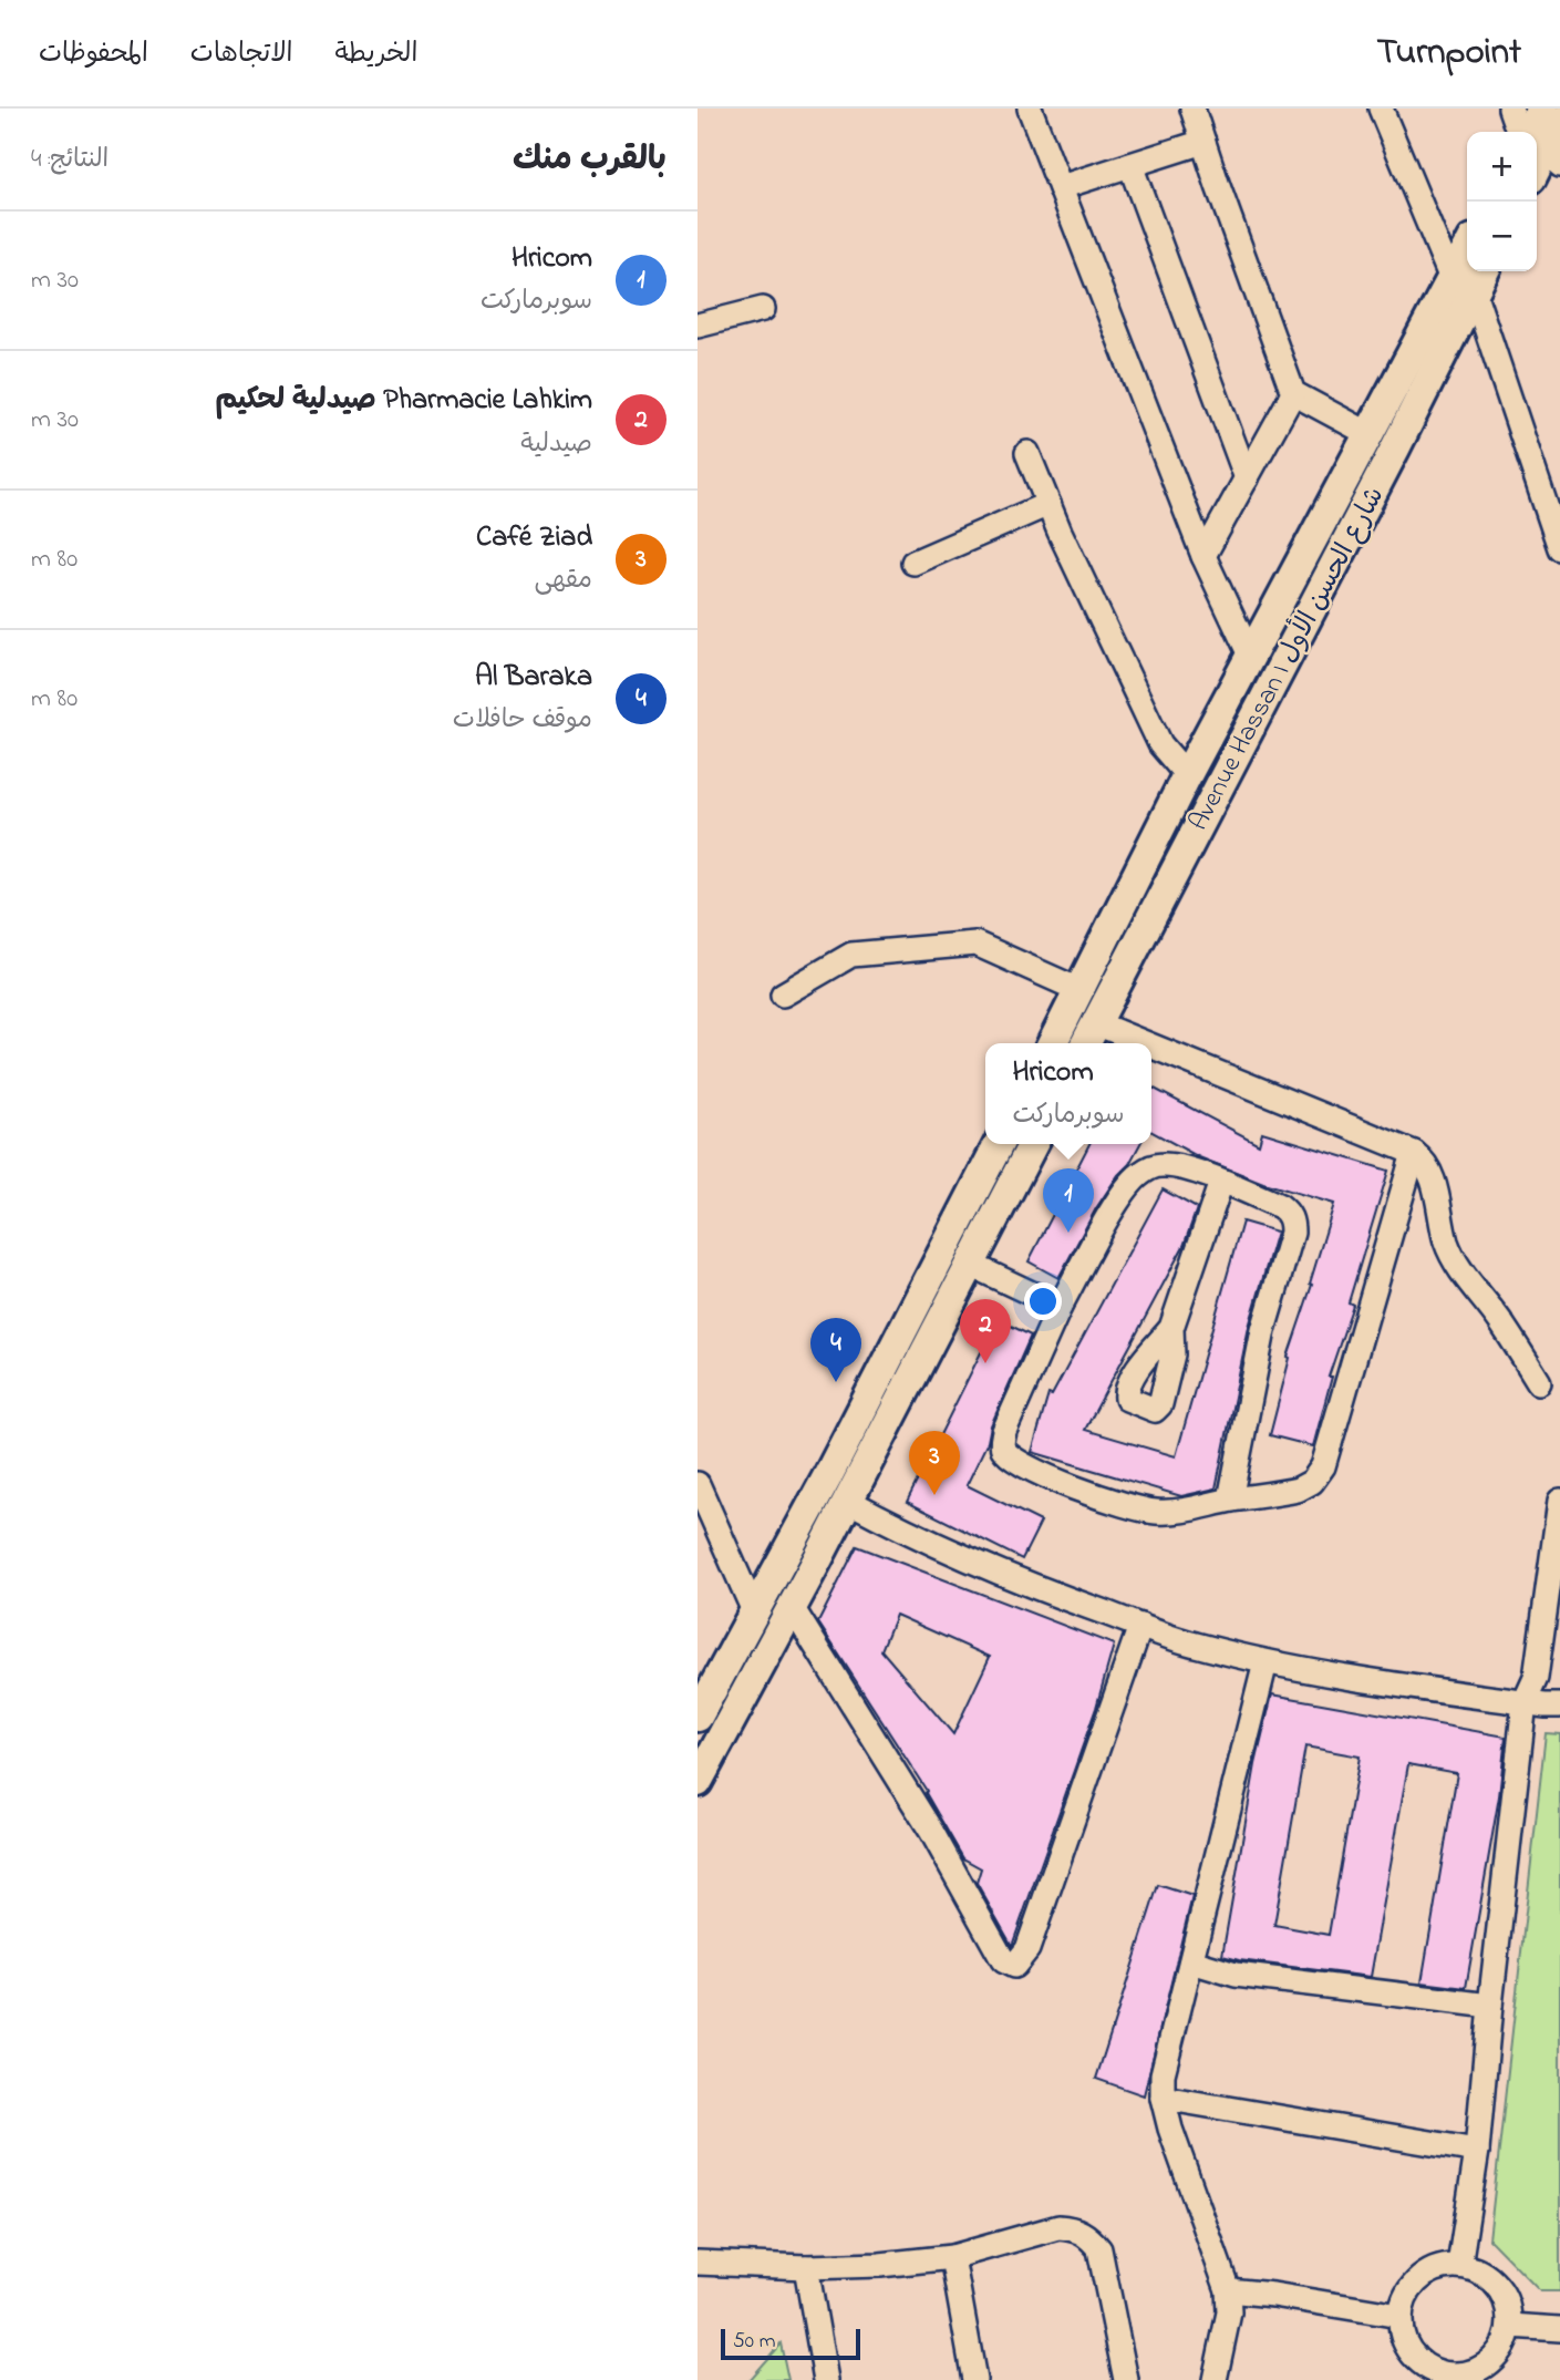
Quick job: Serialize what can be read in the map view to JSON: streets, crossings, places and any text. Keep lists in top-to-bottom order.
{
  "streets": {
    "main road": ["Avenue Hassan I شارع الحسن الأول"]
  },
  "scale_bar": "50 m",
  "page": {
    "header": "Turnpoint",
    "nav": ["الخريطة", "الاتجاهات", "المحفوظات"],
    "heading": ["بالقرب منك", "النتائج: 4"],
    "map_buttons": ["+", "−"],
    "list": [
      {
        "mark": "1",
        "name": "Hricom",
        "note": "سوبرماركت",
        "value": "30 m"
      },
      {
        "mark": "2",
        "name": "Pharmacie Lahkim صيدلية لحكيم",
        "note": "صيدلية",
        "value": "30 m"
      },
      {
        "mark": "3",
        "name": "Café Ziad",
        "note": "مقهى",
        "value": "80 m"
      },
      {
        "mark": "4",
        "name": "Al Baraka",
        "note": "موقف حافلات",
        "value": "80 m"
      }
    ],
    "popup": ["Hricom", "سوبرماركت"],
    "pins": [
      "1",
      "2",
      "4",
      "3"
    ],
    "scale": "50 m"
  }
}
